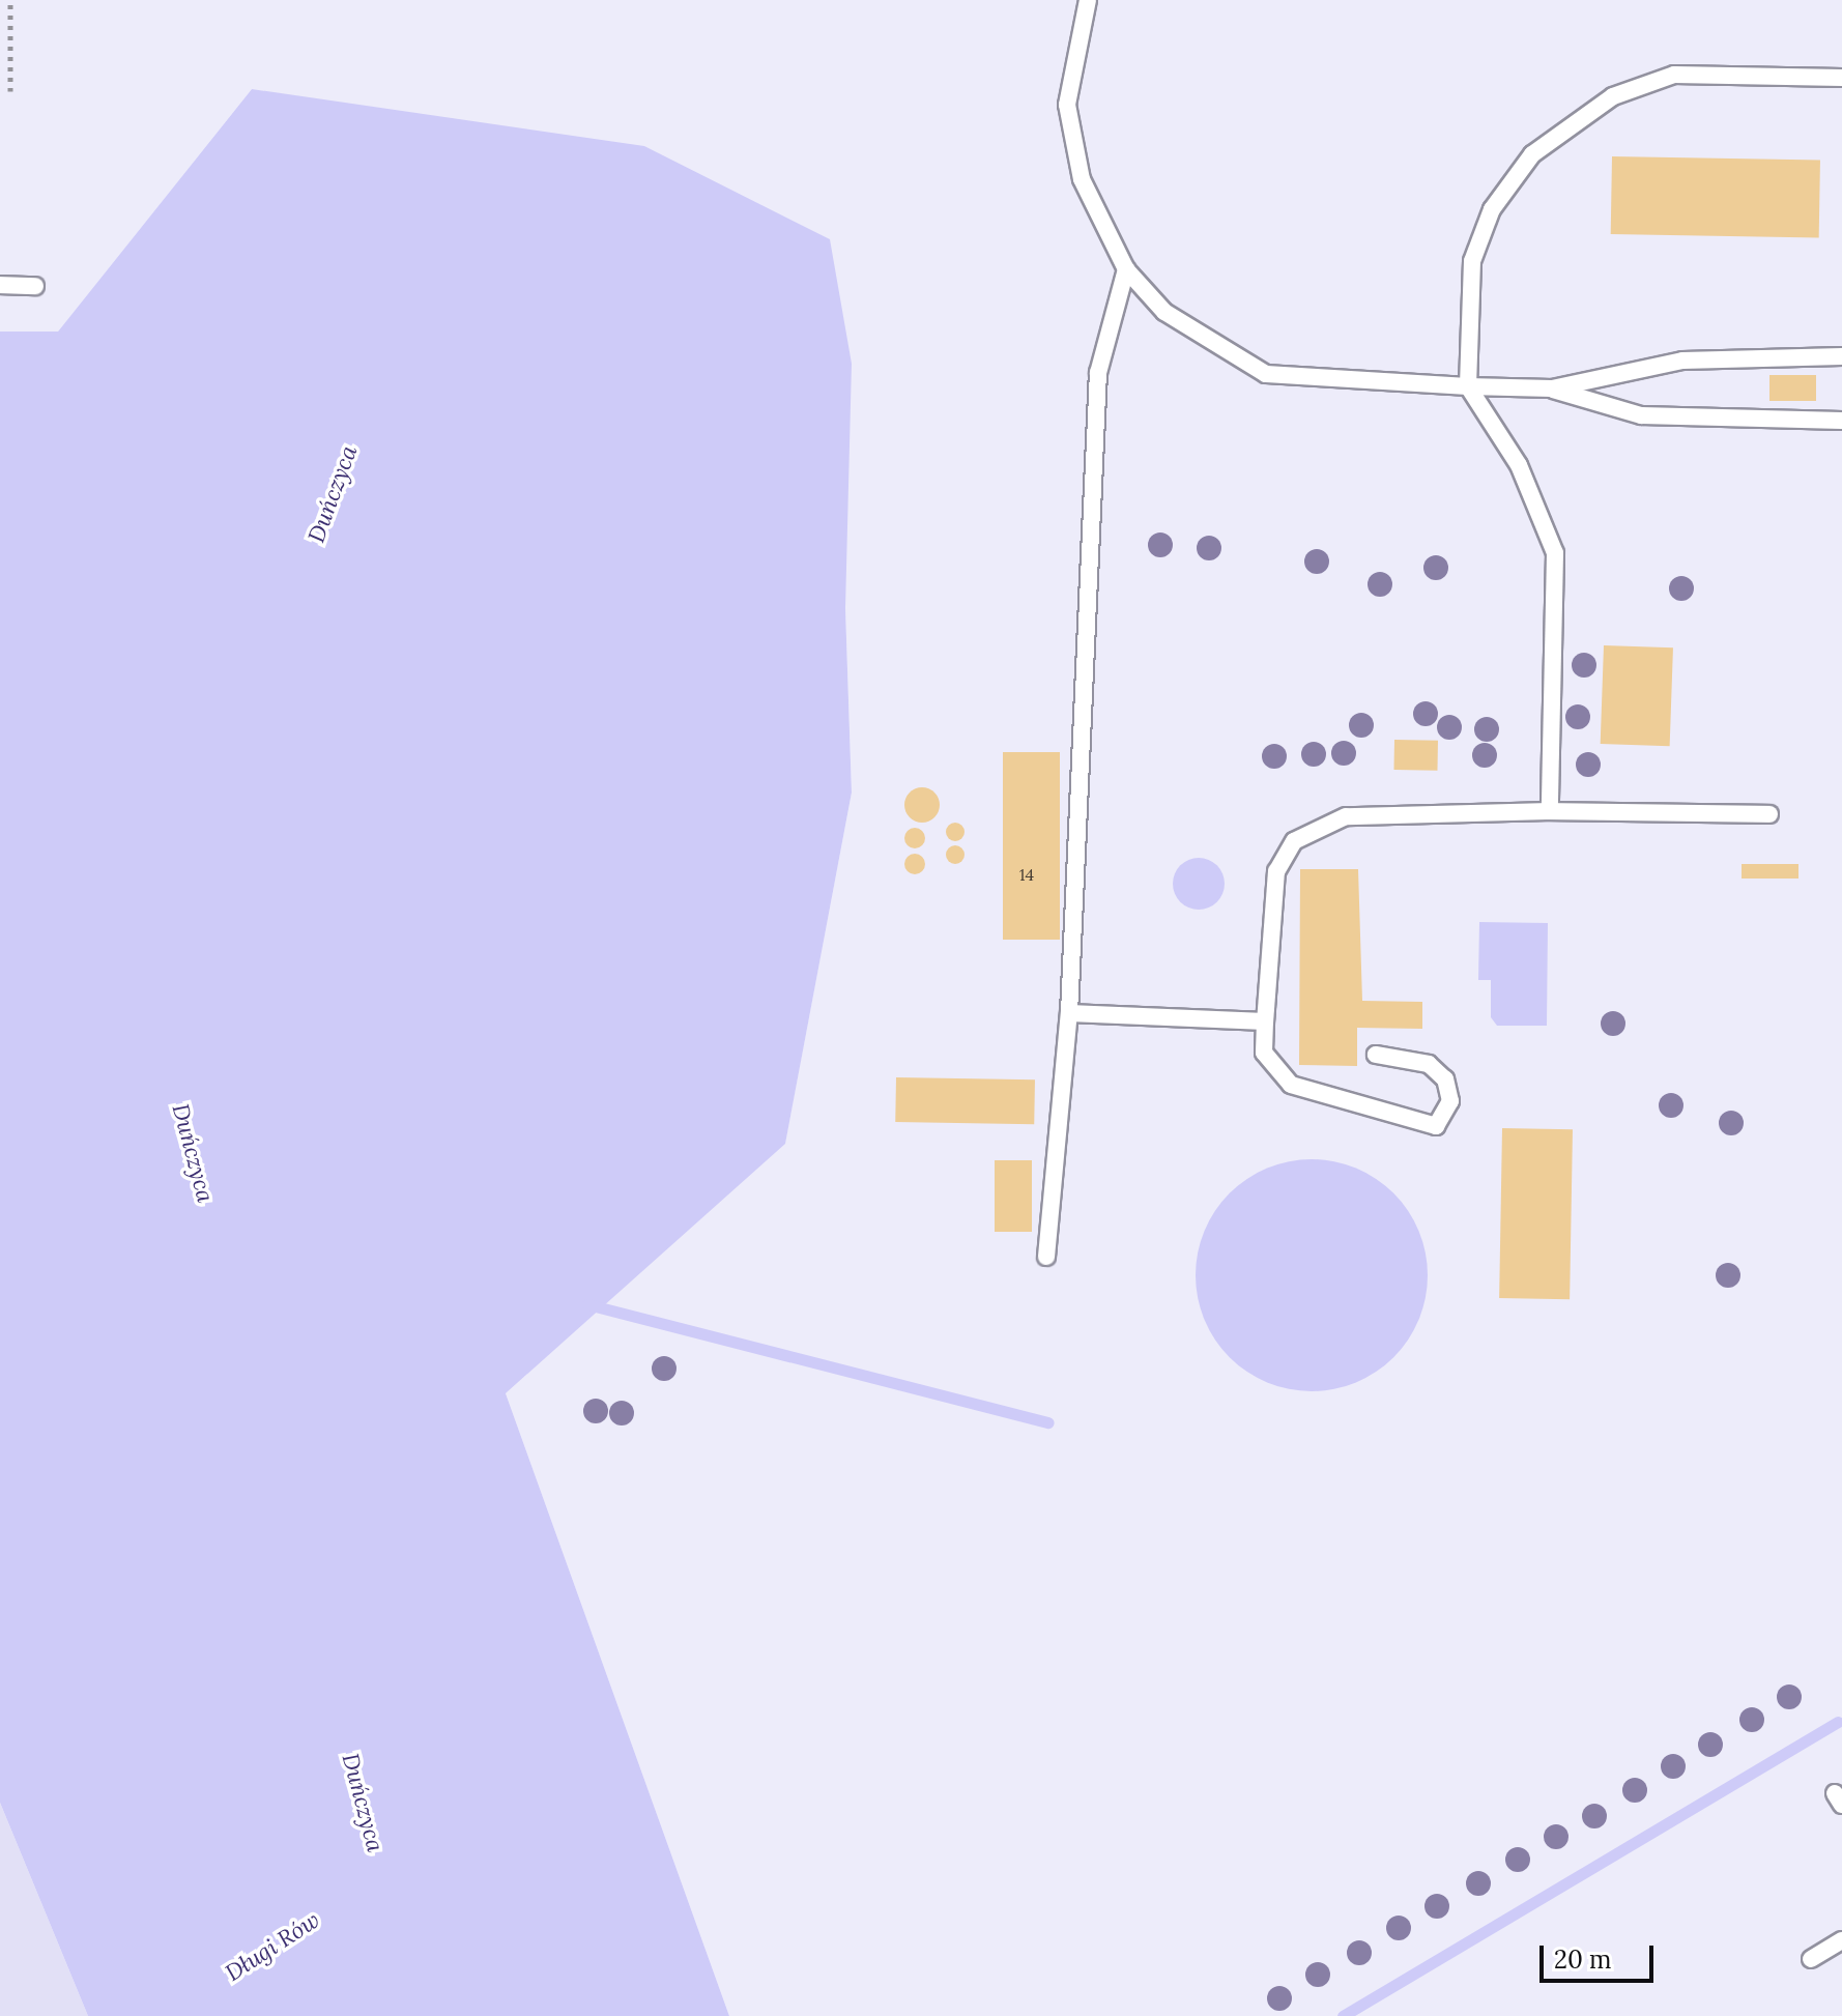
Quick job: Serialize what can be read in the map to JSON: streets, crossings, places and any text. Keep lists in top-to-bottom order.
{
  "water": ["Duńczyca", "Długi Rów"],
  "house_numbers": ["14"],
  "scale_bar": "20 m"
}
